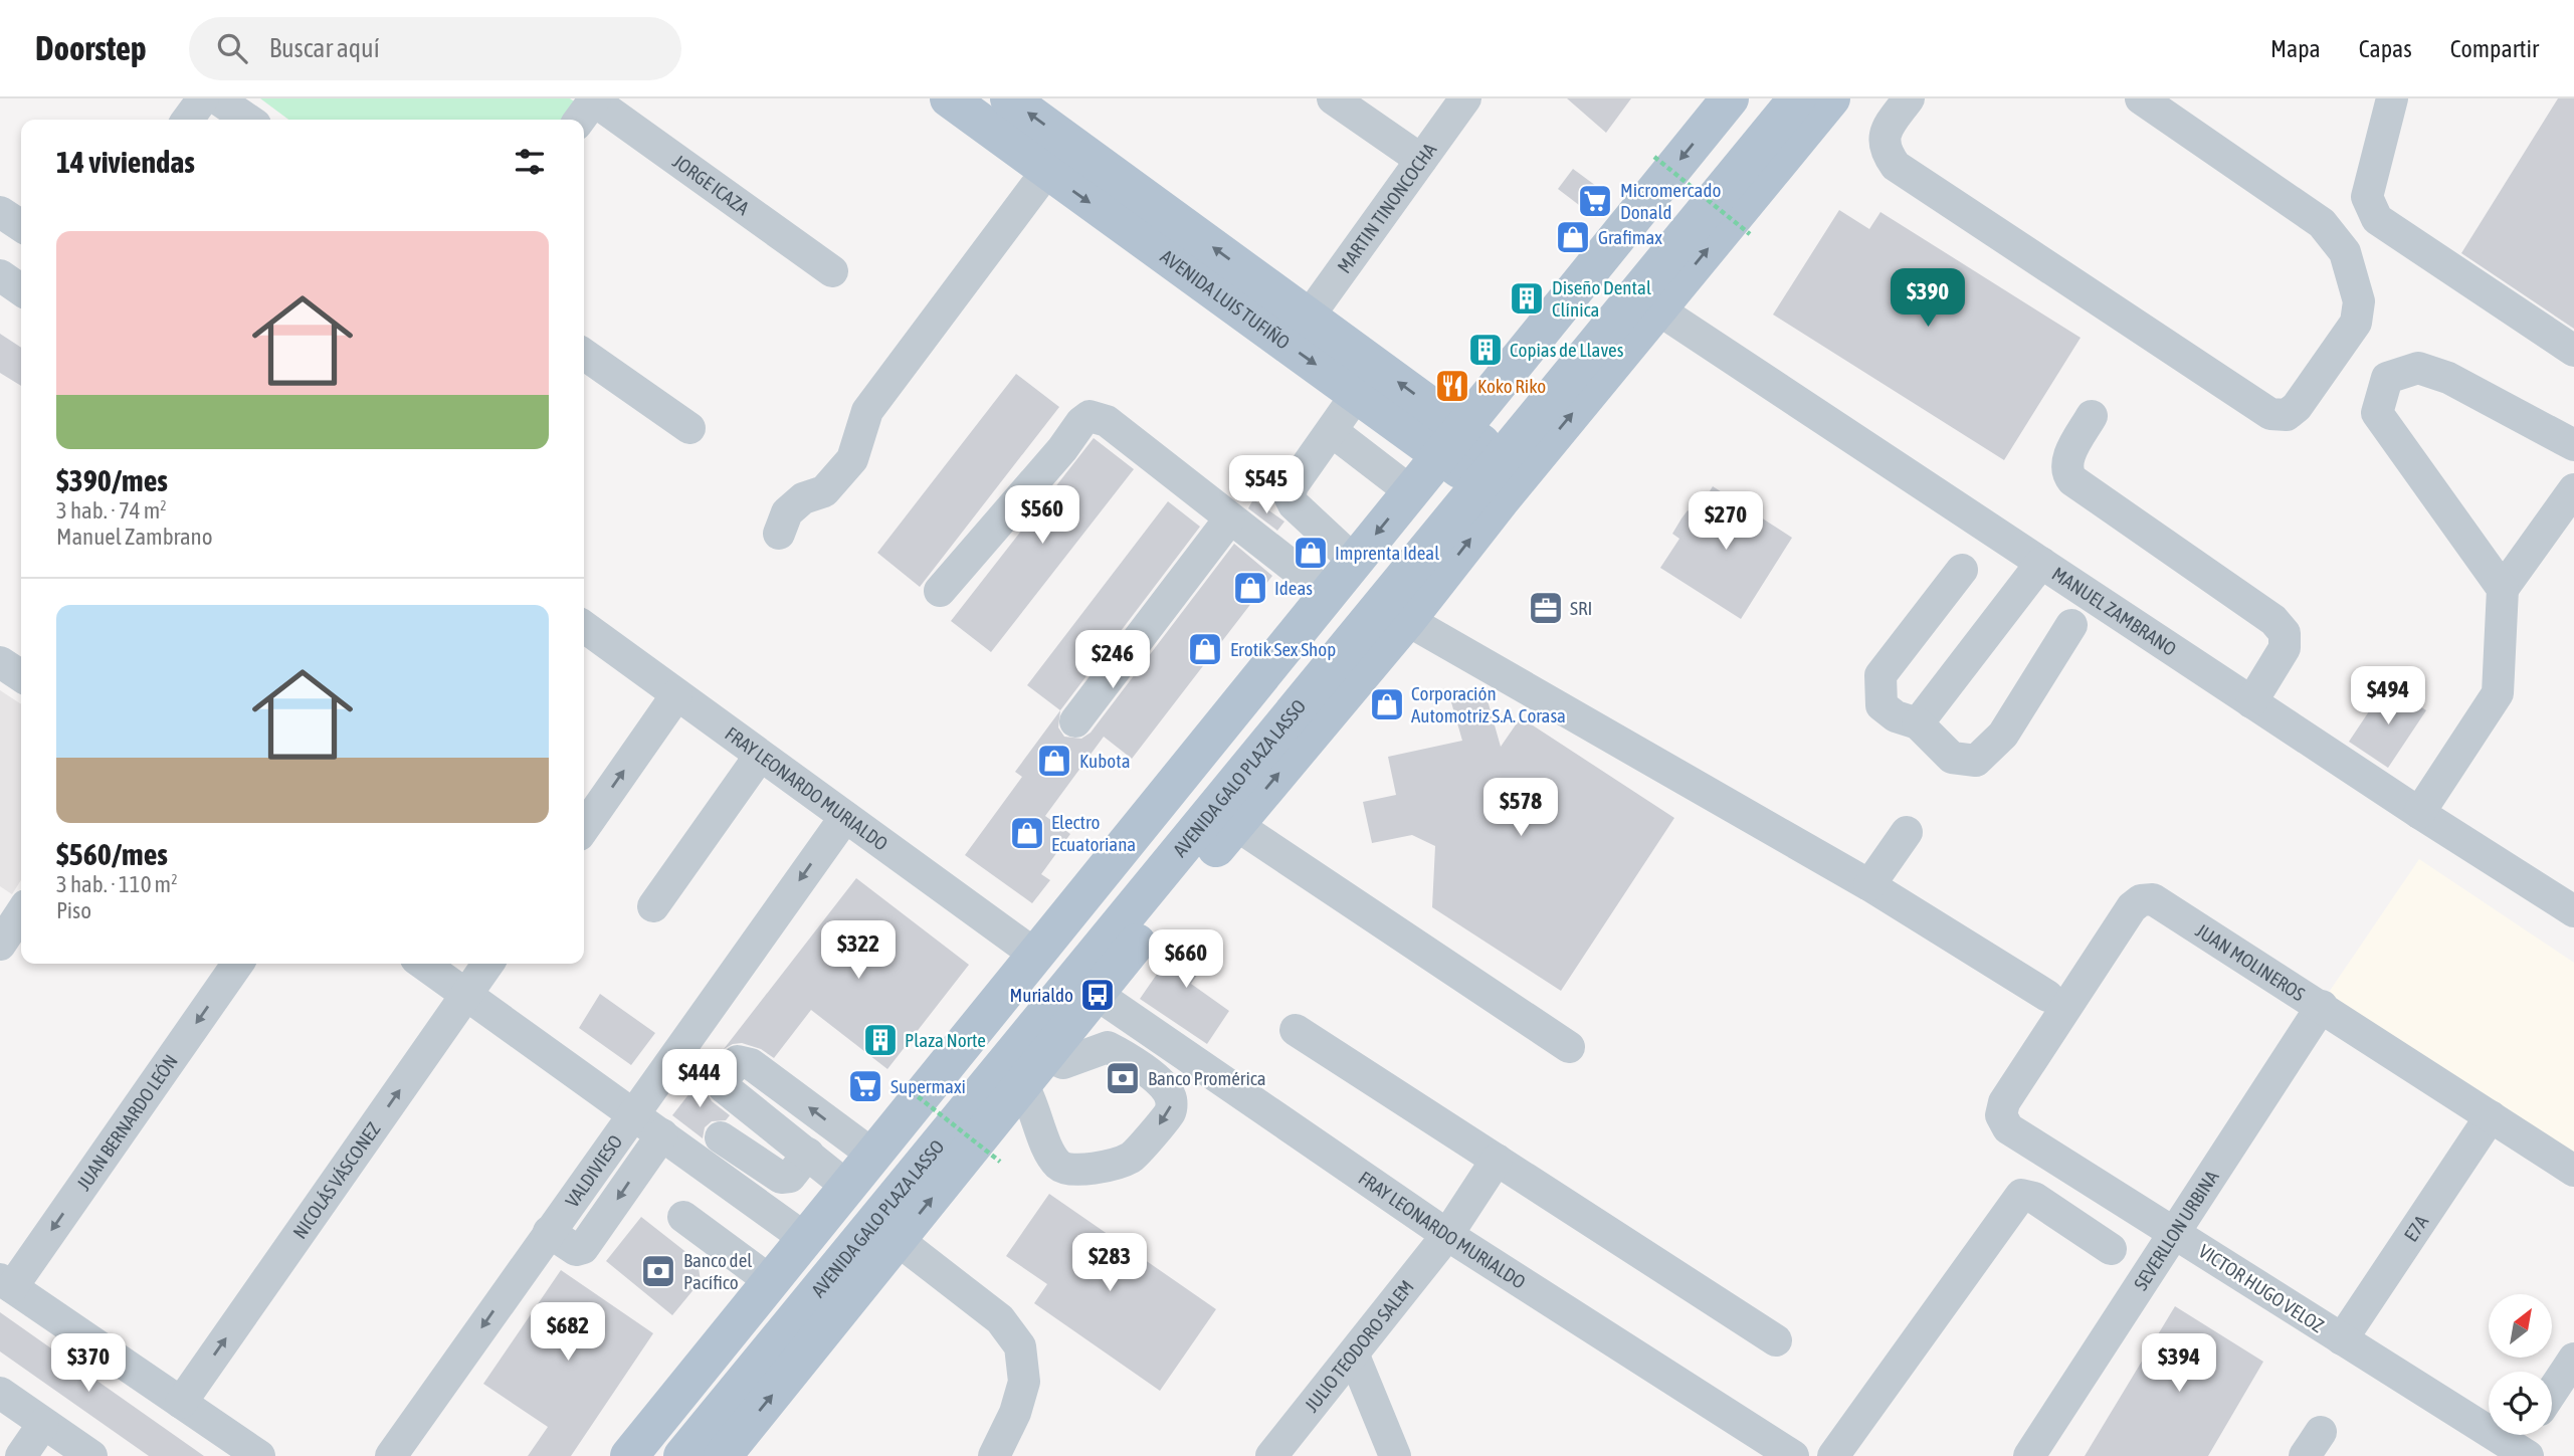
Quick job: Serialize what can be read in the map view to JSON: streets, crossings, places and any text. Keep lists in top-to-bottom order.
{
  "streets": {
    "main road": ["AVENIDA LUIS TUFIÑO", "AVENIDA GALO PLAZA LASSO"],
    "street": [
      "JORGE ICAZA",
      "MARTIN TINONCOCHA",
      "MANUEL ZAMBRANO",
      "FRAY LEONARDO MURIALDO",
      "JUAN MOLINEROS",
      "JUAN BERNARDO LEÓN",
      "VALDIVIESO",
      "NICOLÁS VÁSCONEZ",
      "E7A",
      "SEVERLLON URBINA",
      "VICTOR HUGO VELOZ",
      "JULIO TEODORO SALEM"
    ]
  },
  "crossings": [
    ["MARTIN TINONCOCHA", "AVENIDA LUIS TUFIÑO"],
    ["AVENIDA LUIS TUFIÑO", "AVENIDA GALO PLAZA LASSO"],
    ["MANUEL ZAMBRANO", "AVENIDA GALO PLAZA LASSO"],
    ["AVENIDA GALO PLAZA LASSO", "FRAY LEONARDO MURIALDO"],
    ["FRAY LEONARDO MURIALDO", "VALDIVIESO"],
    ["FRAY LEONARDO MURIALDO", "JULIO TEODORO SALEM"],
    ["JUAN MOLINEROS", "E7A"],
    ["JUAN MOLINEROS", "SEVERLLON URBINA"],
    ["JUAN MOLINEROS", "VICTOR HUGO VELOZ"],
    ["E7A", "VICTOR HUGO VELOZ"],
    ["SEVERLLON URBINA", "VICTOR HUGO VELOZ"]
  ],
  "one_way": ["JUAN BERNARDO LEÓN", "NICOLÁS VÁSCONEZ"],
  "places": {
    "supermarket": ["Micromercado Donald", "Supermaxi"],
    "shop": [
      "Grafimax",
      "Imprenta Ideal",
      "Ideas",
      "Erotik Sex Shop",
      "Corporación Automotriz S.A. Corasa",
      "Kubota",
      "Electro Ecuatoriana"
    ],
    "building": ["Diseño Dental Clínica", "Copias de Llaves", "Plaza Norte"],
    "restaurant": ["Koko Riko"],
    "office": ["SRI"],
    "bus stop": ["Murialdo"],
    "bank": ["Banco Promérica", "Banco del Pacífico"]
  },
  "north": "top right",
  "page": {
    "header": "Doorstep",
    "search": "Buscar aquí",
    "nav": ["Mapa", "Capas", "Compartir"],
    "heading": "14 viviendas",
    "list": [
      {
        "name": "$390/mes",
        "note": "3 hab. · 74 m² · Manuel Zambrano"
      },
      {
        "name": "$560/mes",
        "note": "3 hab. · 110 m² · Piso"
      }
    ],
    "price": [
      "$390",
      "$545",
      "$560",
      "$270",
      "$246",
      "$494",
      "$578",
      "$322",
      "$660",
      "$444",
      "$283",
      "$682",
      "$370",
      "$394"
    ]
  }
}
